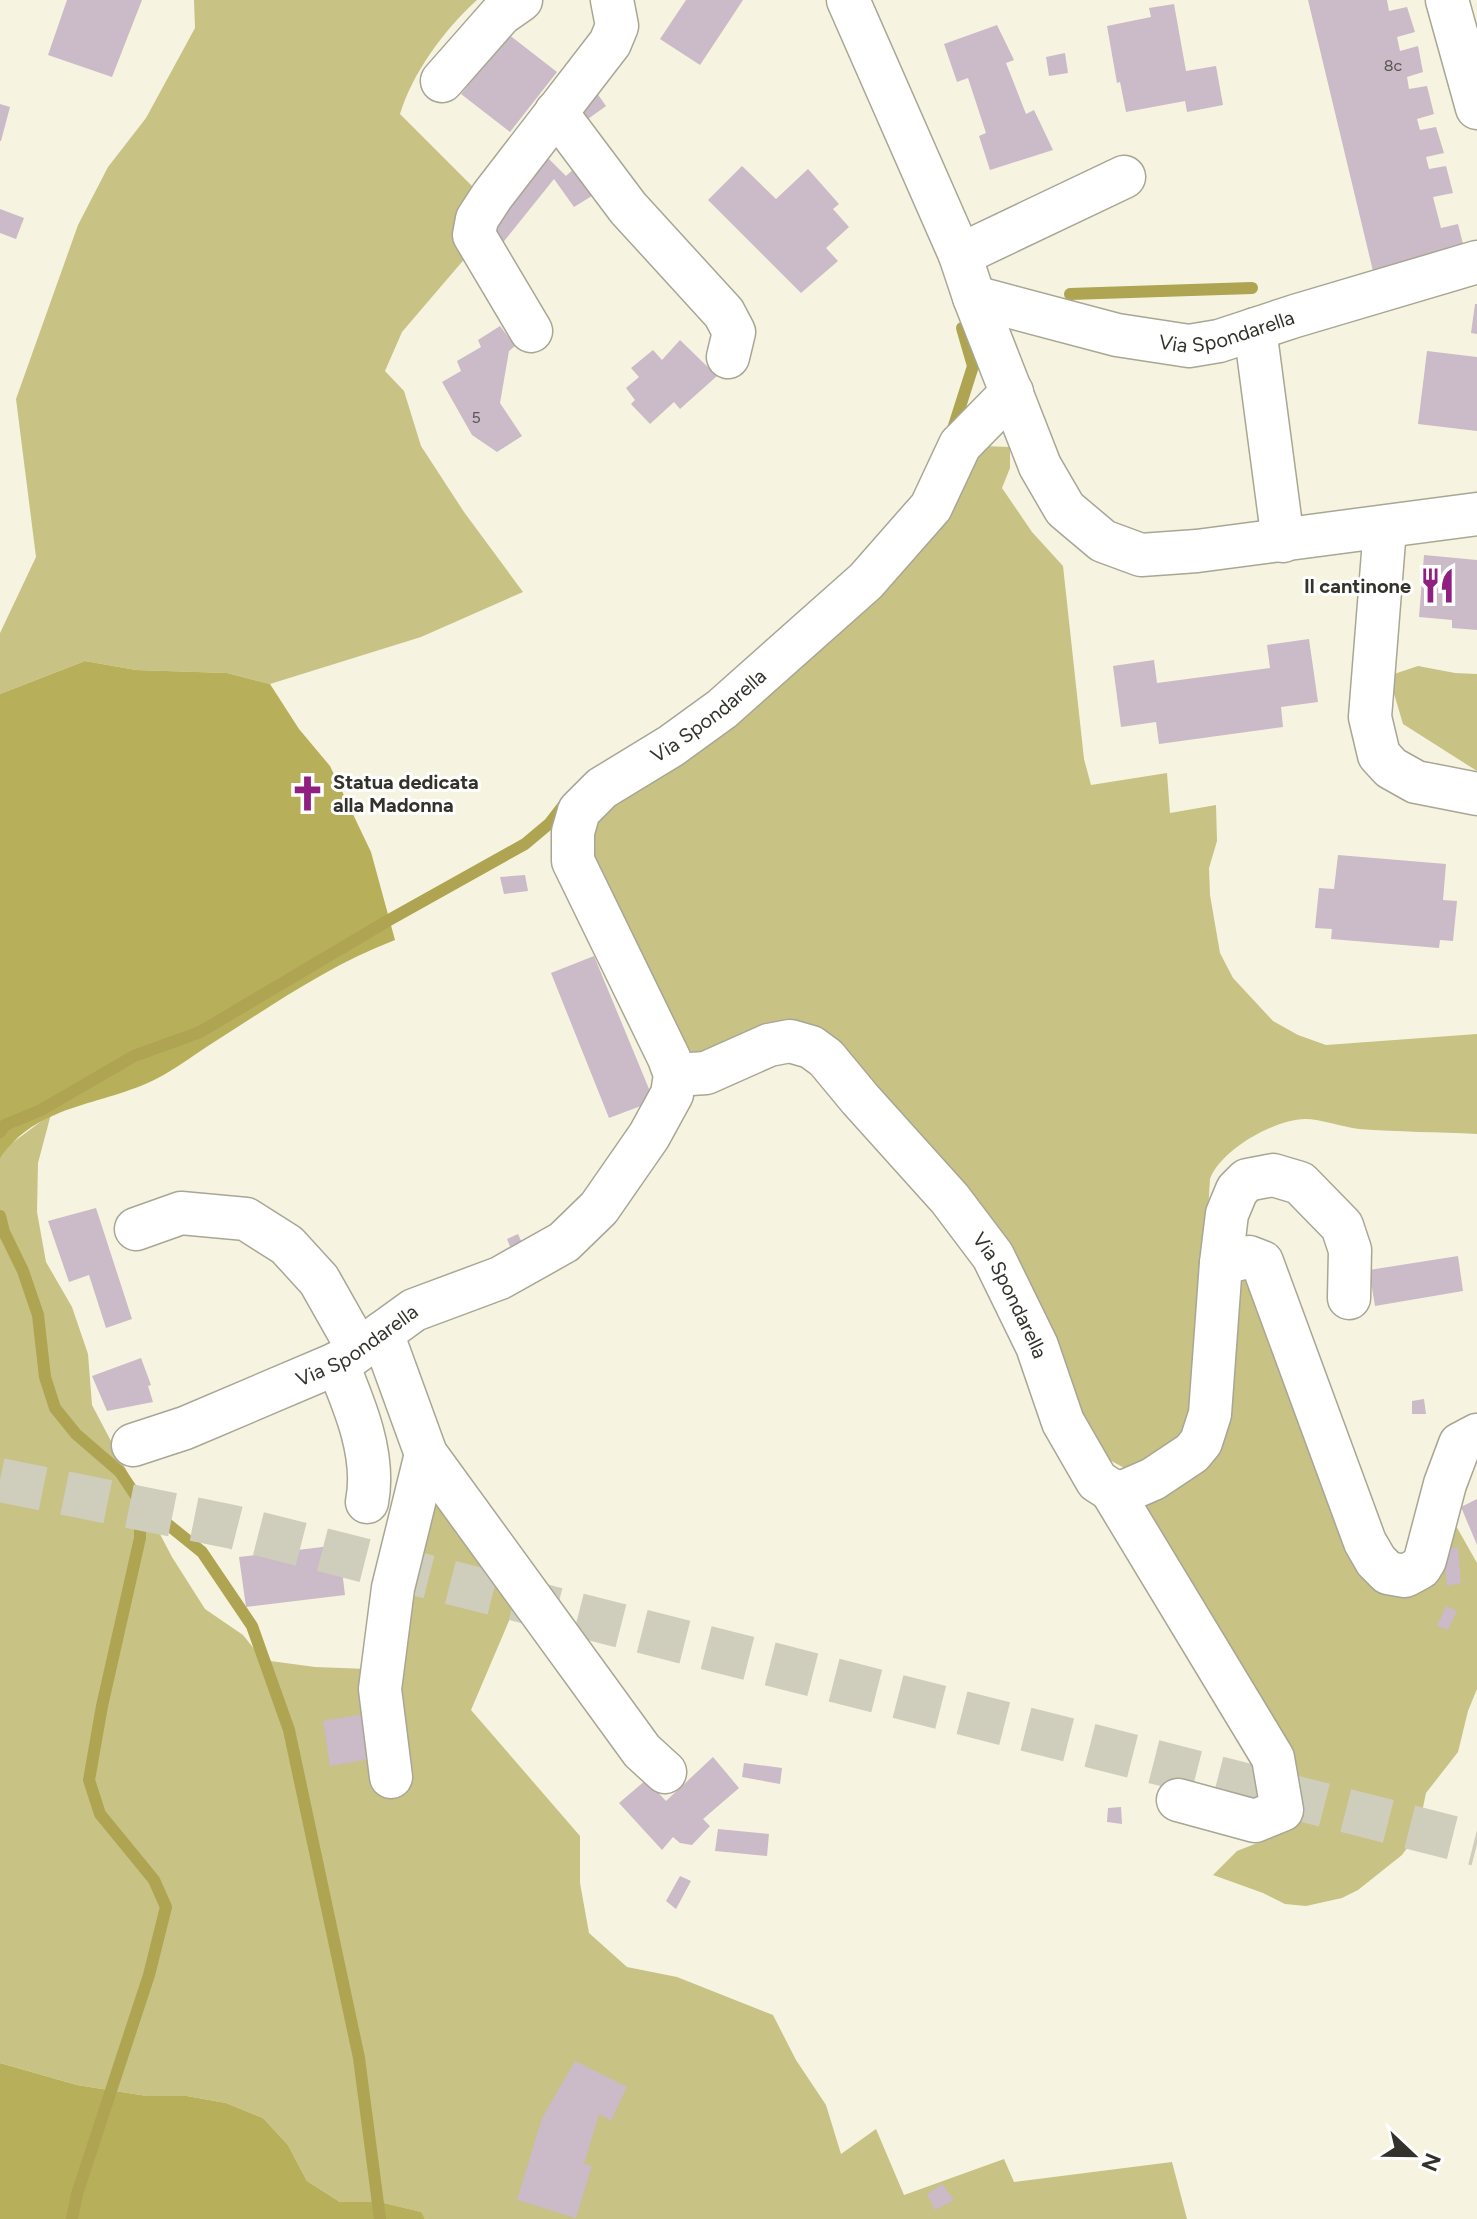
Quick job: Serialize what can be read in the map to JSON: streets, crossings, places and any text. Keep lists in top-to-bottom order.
{
  "streets": {
    "street": ["Via Spondarella"]
  },
  "places": {
    "restaurant": ["Il cantinone"],
    "church": ["Statua dedicata alla Madonna"]
  },
  "house_numbers": ["8c", "5"],
  "north": "right"
}
